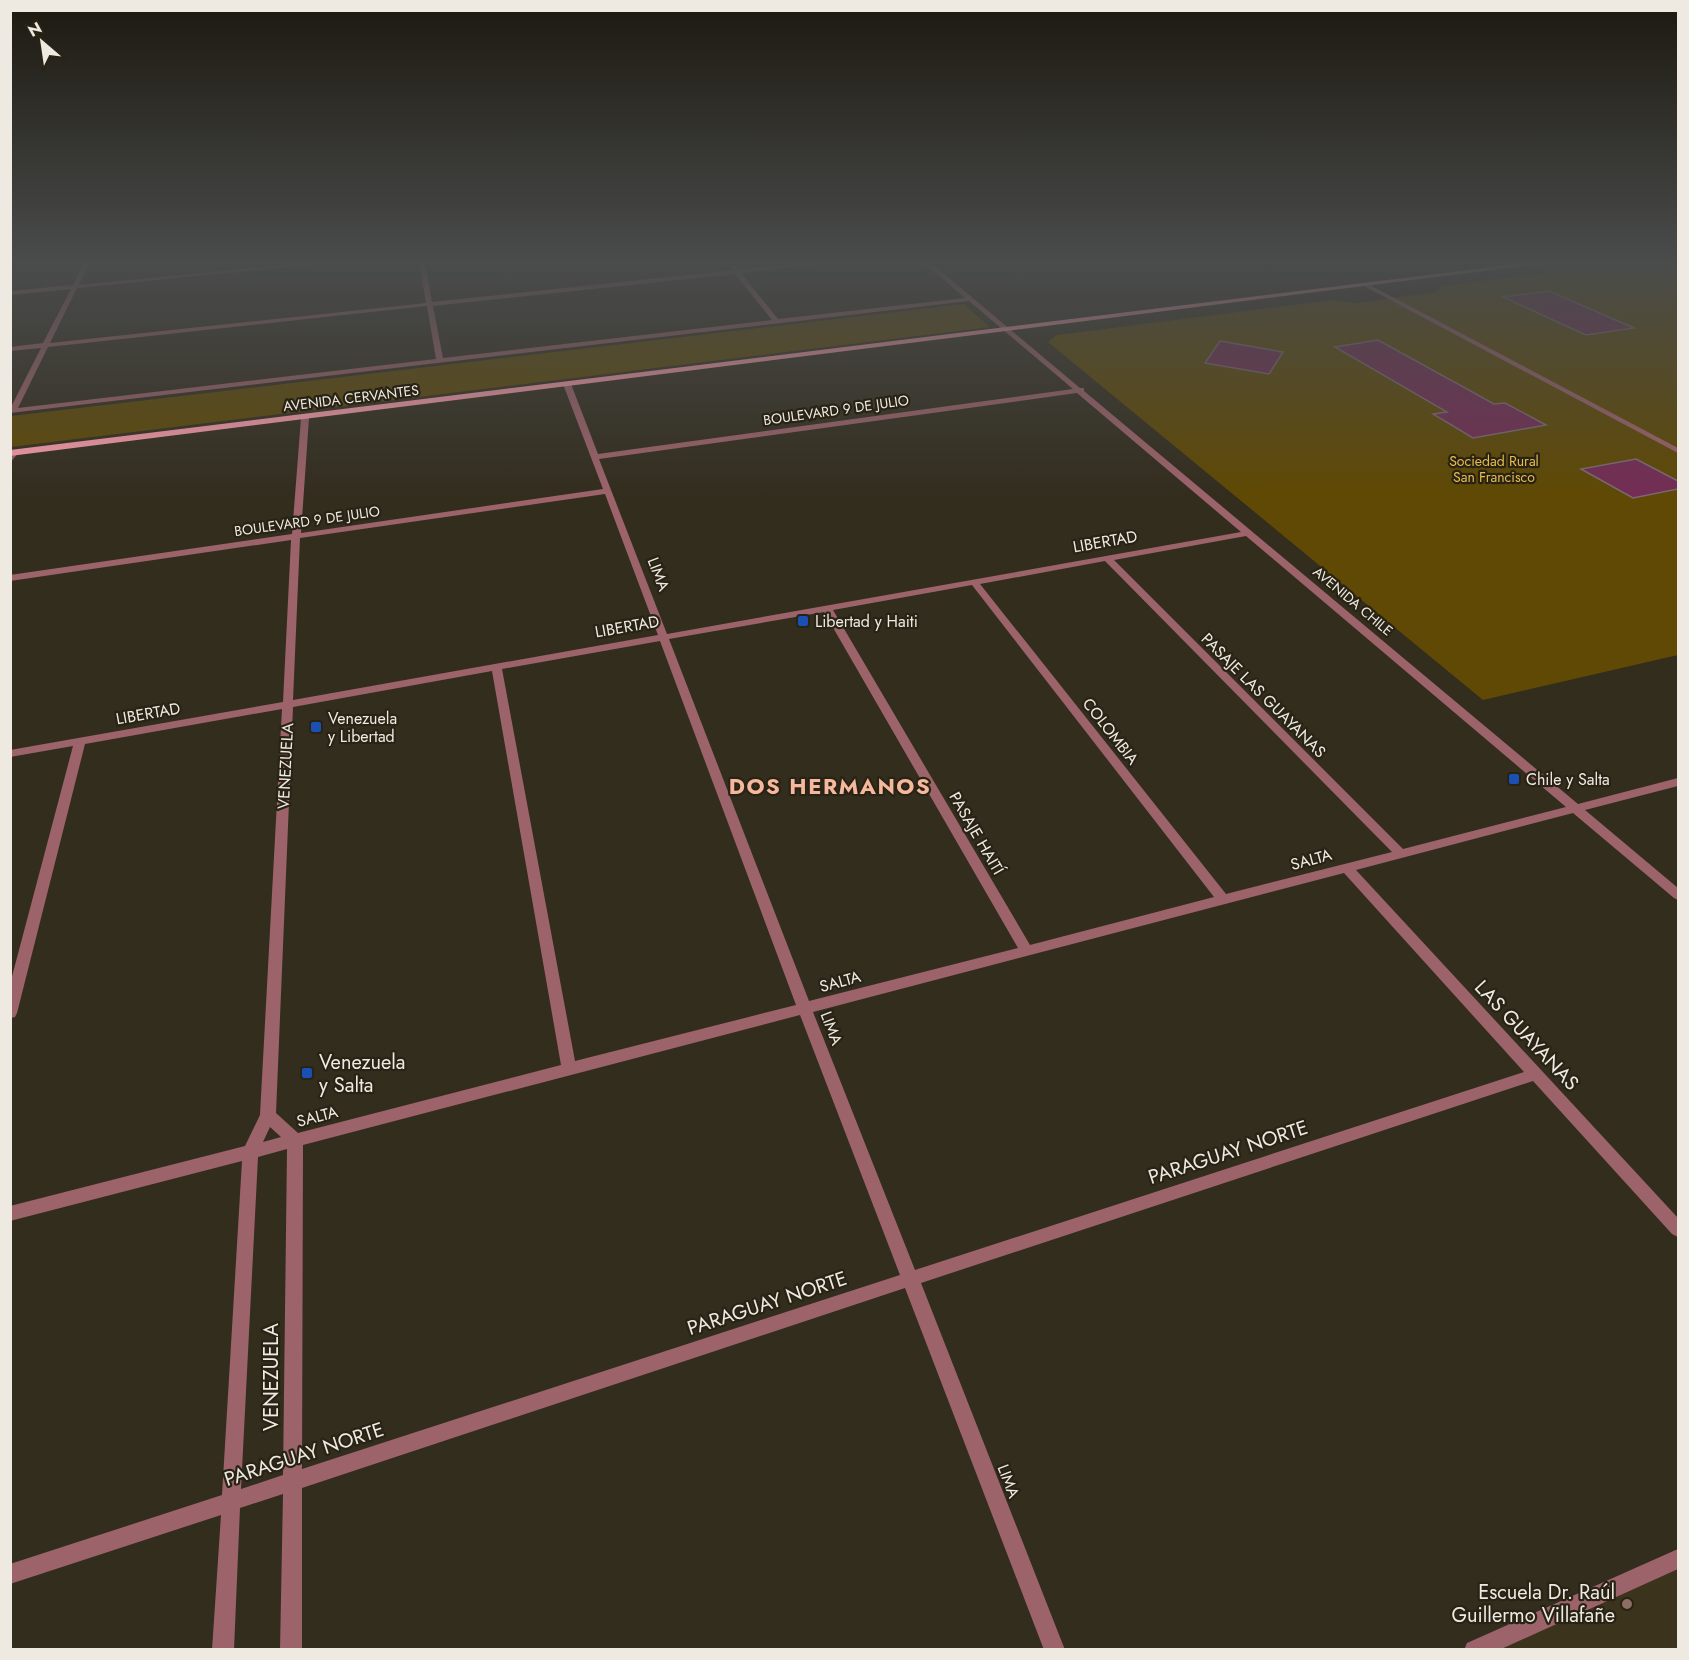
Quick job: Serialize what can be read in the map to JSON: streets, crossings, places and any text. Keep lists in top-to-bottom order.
{
  "streets": {
    "main road": ["AVENIDA CERVANTES"],
    "street": [
      "BOULEVARD 9 DE JULIO",
      "LIBERTAD",
      "LIMA",
      "AVENIDA CHILE",
      "PASAJE LAS GUAYANAS",
      "COLOMBIA",
      "VENEZUELA",
      "PASAJE HAITÍ",
      "SALTA",
      "LAS GUAYANAS",
      "PARAGUAY NORTE"
    ]
  },
  "crossings": [
    ["AVENIDA CERVANTES", "LIMA"],
    ["AVENIDA CERVANTES", "VENEZUELA"],
    ["BOULEVARD 9 DE JULIO", "LIMA"],
    ["BOULEVARD 9 DE JULIO", "AVENIDA CHILE"],
    ["BOULEVARD 9 DE JULIO", "VENEZUELA"],
    ["LIBERTAD", "LIMA"],
    ["LIBERTAD", "AVENIDA CHILE"],
    ["LIBERTAD", "PASAJE LAS GUAYANAS"],
    ["LIBERTAD", "COLOMBIA"],
    ["LIBERTAD", "VENEZUELA"],
    ["LIBERTAD", "PASAJE HAITÍ"],
    ["LIMA", "SALTA"],
    ["LIMA", "PARAGUAY NORTE"],
    ["AVENIDA CHILE", "SALTA"],
    ["PASAJE LAS GUAYANAS", "SALTA"],
    ["COLOMBIA", "SALTA"],
    ["VENEZUELA", "SALTA"],
    ["VENEZUELA", "PARAGUAY NORTE"],
    ["PASAJE HAITÍ", "SALTA"],
    ["SALTA", "LAS GUAYANAS"],
    ["LAS GUAYANAS", "PARAGUAY NORTE"]
  ],
  "districts": ["DOS HERMANOS"],
  "parks": ["Sociedad Rural San Francisco"],
  "places": {
    "transit": [
      "Libertad y Haiti",
      "Venezuela y Libertad",
      "Chile y Salta",
      "Venezuela y Salta"
    ],
    "other": ["Escuela Dr. Raúl Guillermo Villafañe"]
  },
  "north": "top left"
}
